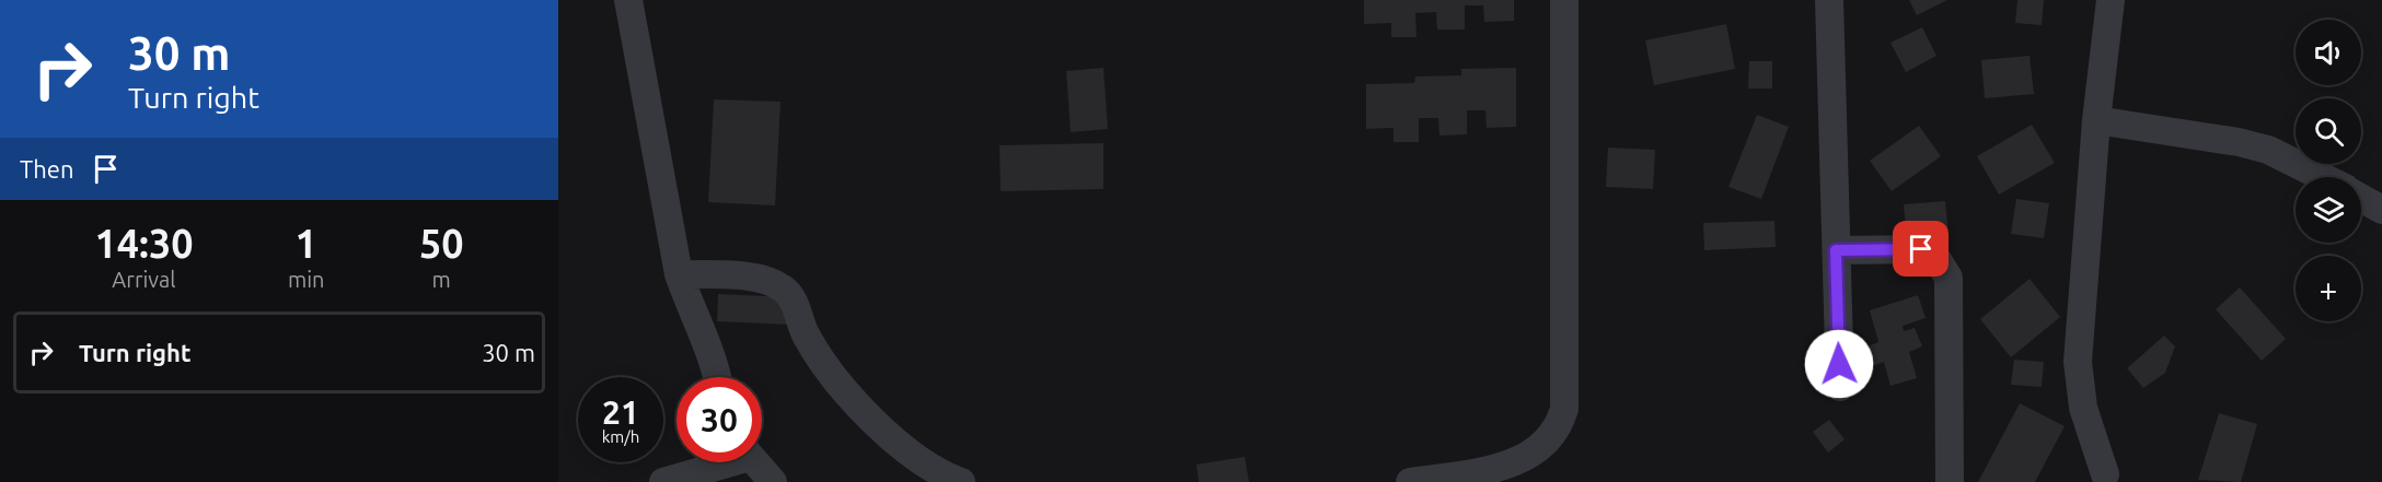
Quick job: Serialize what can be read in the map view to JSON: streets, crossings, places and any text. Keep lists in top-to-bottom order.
{
  "page": {
    "turn": ["30 m", "Turn right"],
    "map_buttons": "+",
    "then": "Then",
    "eta": [
      "14:30",
      "Arrival",
      "1",
      "min",
      "50",
      "m"
    ],
    "list": [
      {
        "name": "Turn right",
        "value": "30 m"
      }
    ],
    "speed": "21 km/h",
    "limit": "30"
  }
}
